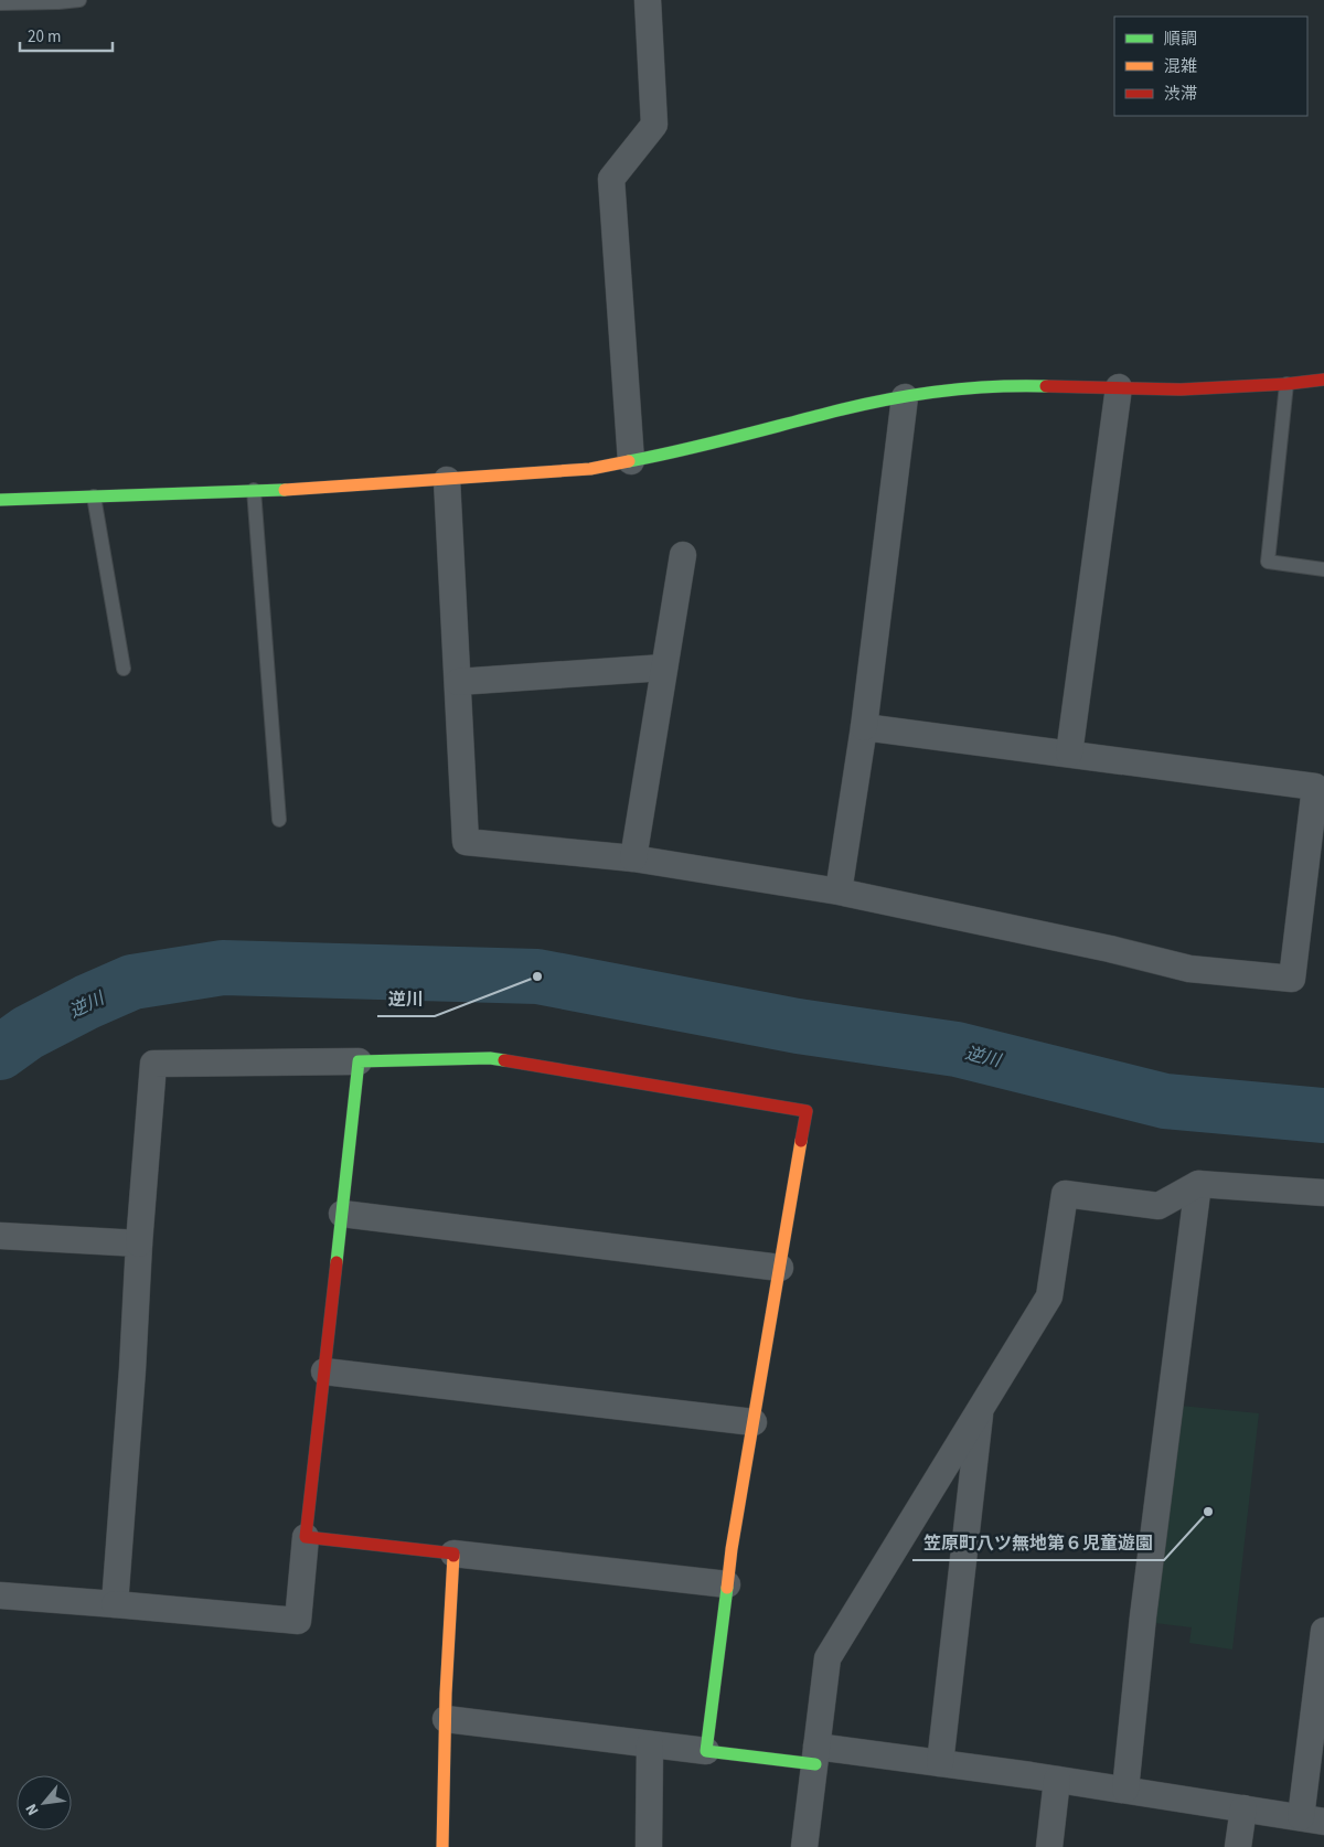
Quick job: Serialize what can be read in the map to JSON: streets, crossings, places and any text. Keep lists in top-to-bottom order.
{
  "water": ["逆川"],
  "places": ["逆川", "笠原町八ツ無地第６児童遊園"],
  "legend": ["順調", "混雑", "渋滞"],
  "scale_bar": "20 m",
  "north": "bottom left"
}
